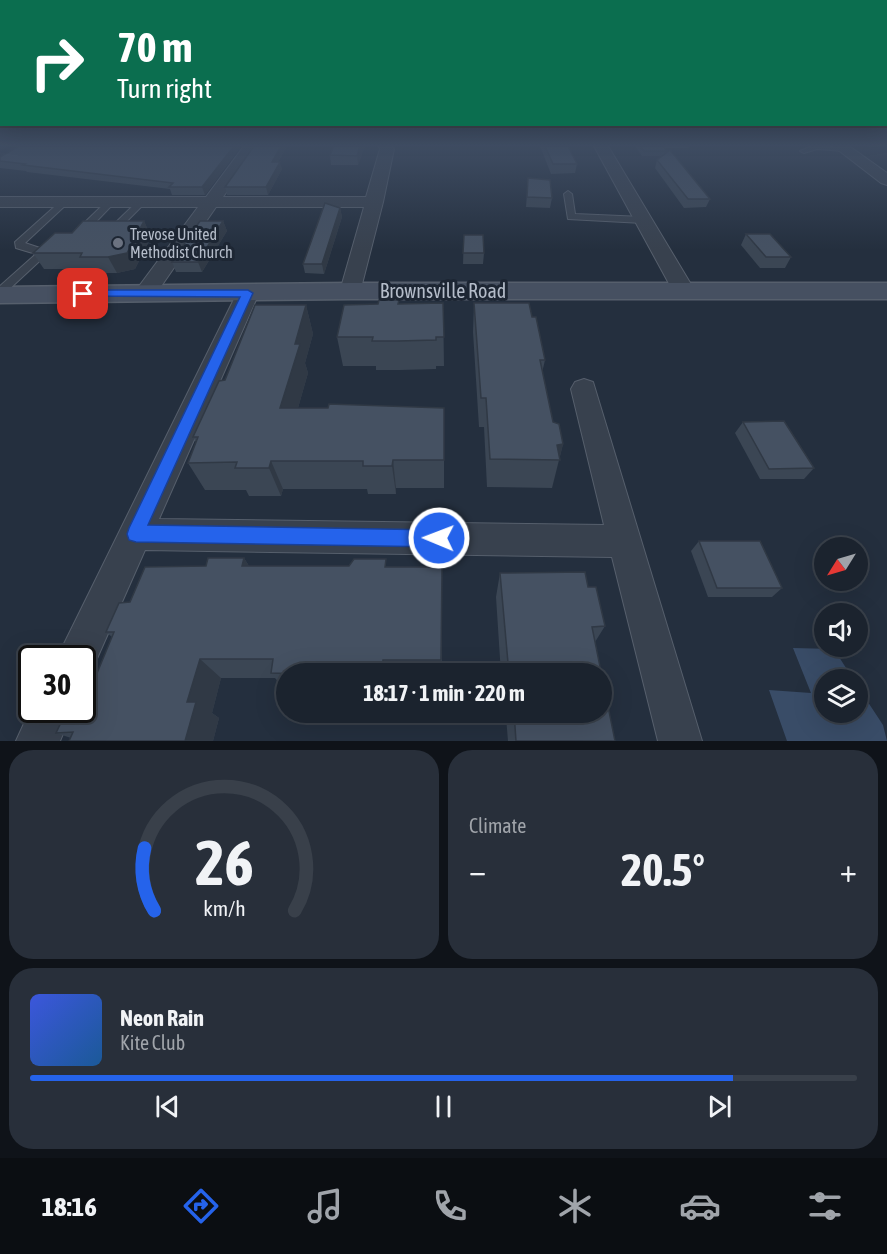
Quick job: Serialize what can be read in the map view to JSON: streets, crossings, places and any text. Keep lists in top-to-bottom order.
{
  "streets": {
    "street": ["Brownsville Road"]
  },
  "places": ["Trevose United Methodist Church"],
  "north": "bottom left",
  "page": {
    "turn": ["70 m", "Turn right"],
    "limit": "30",
    "trip": "18:17 · 1 min · 220 m",
    "tile": "Climate",
    "heat": ["−", "20.5°", "+"],
    "song": ["Neon Rain", "Kite Club"],
    "tabs": "18:16",
    "gauge": ["26", "km/h"]
  }
}
